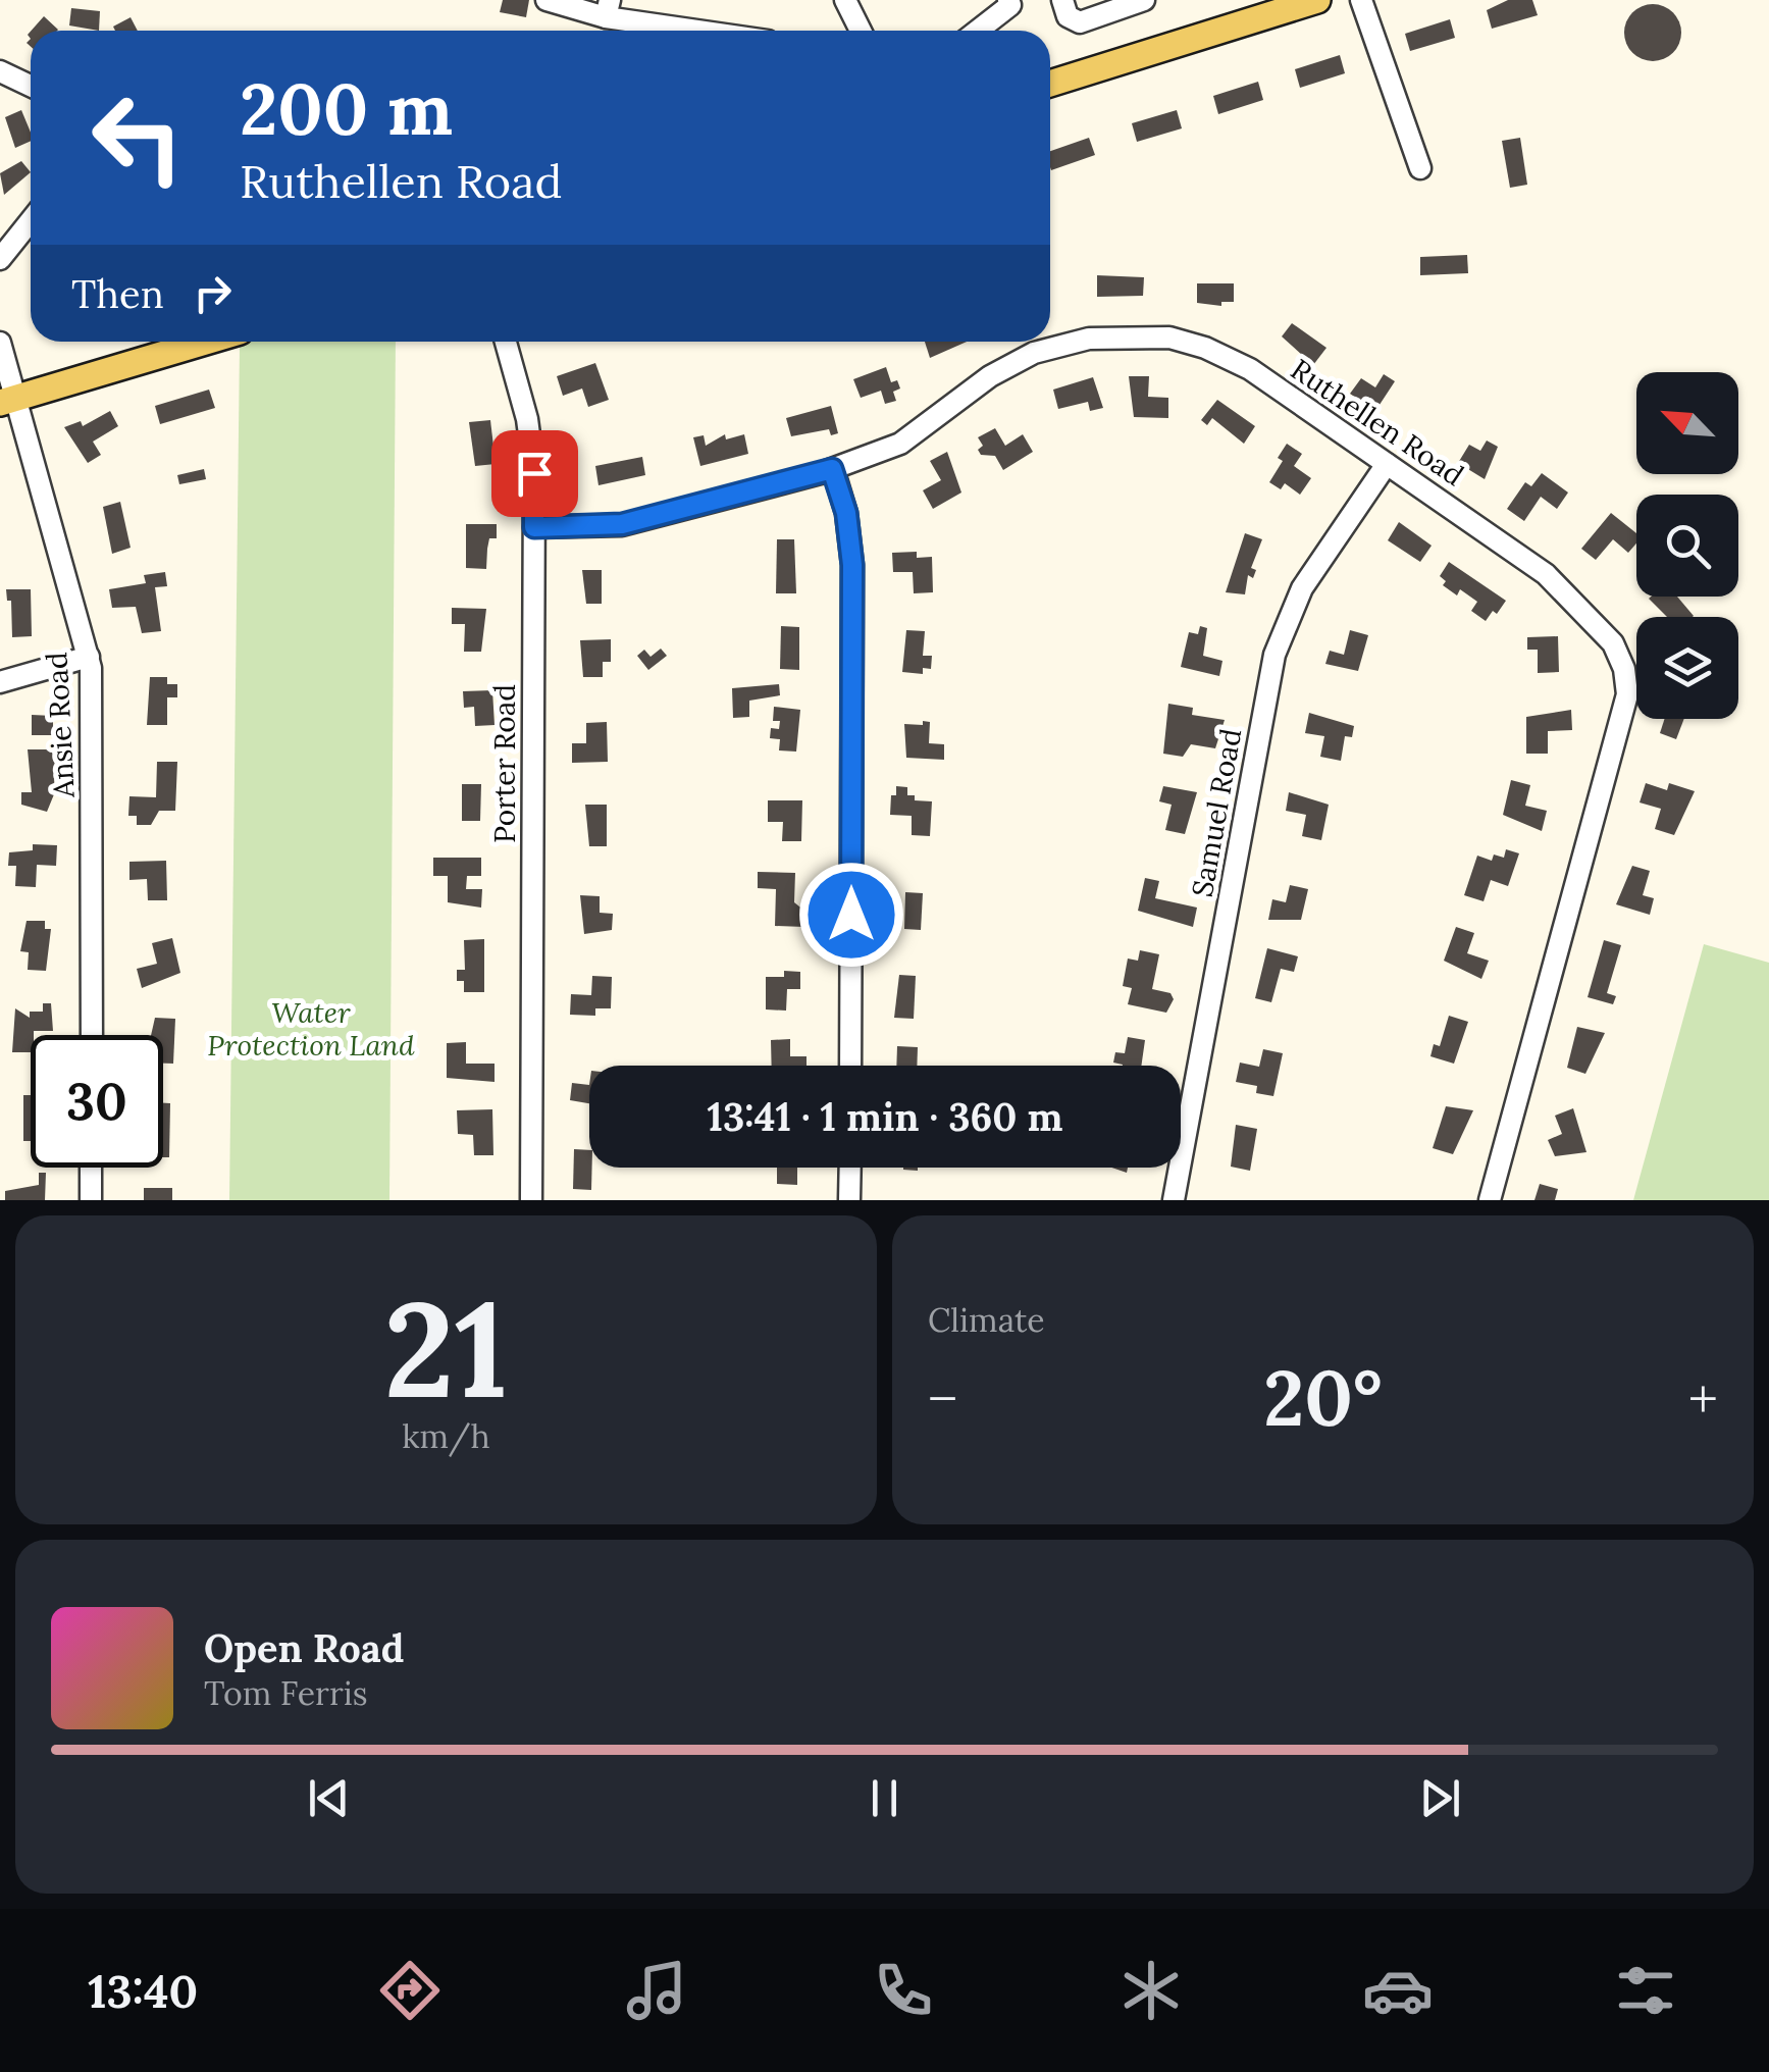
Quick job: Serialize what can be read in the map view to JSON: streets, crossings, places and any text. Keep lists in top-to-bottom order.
{
  "streets": {
    "street": [
      "Ruthellen Road",
      "Ansie Road",
      "Porter Road",
      "Samuel Road"
    ]
  },
  "crossings": [
    ["Ruthellen Road", "Porter Road"],
    ["Ruthellen Road", "Samuel Road"]
  ],
  "parks": ["Water Protection Land"],
  "north": "top left",
  "page": {
    "turn": ["200 m", "Ruthellen Road"],
    "then": "Then",
    "limit": "30",
    "trip": "13:41 · 1 min · 360 m",
    "tile": [
      ["21", "km/h"],
      "Climate"
    ],
    "heat": ["−", "20°", "+"],
    "song": ["Open Road", "Tom Ferris"],
    "tabs": "13:40"
  }
}
